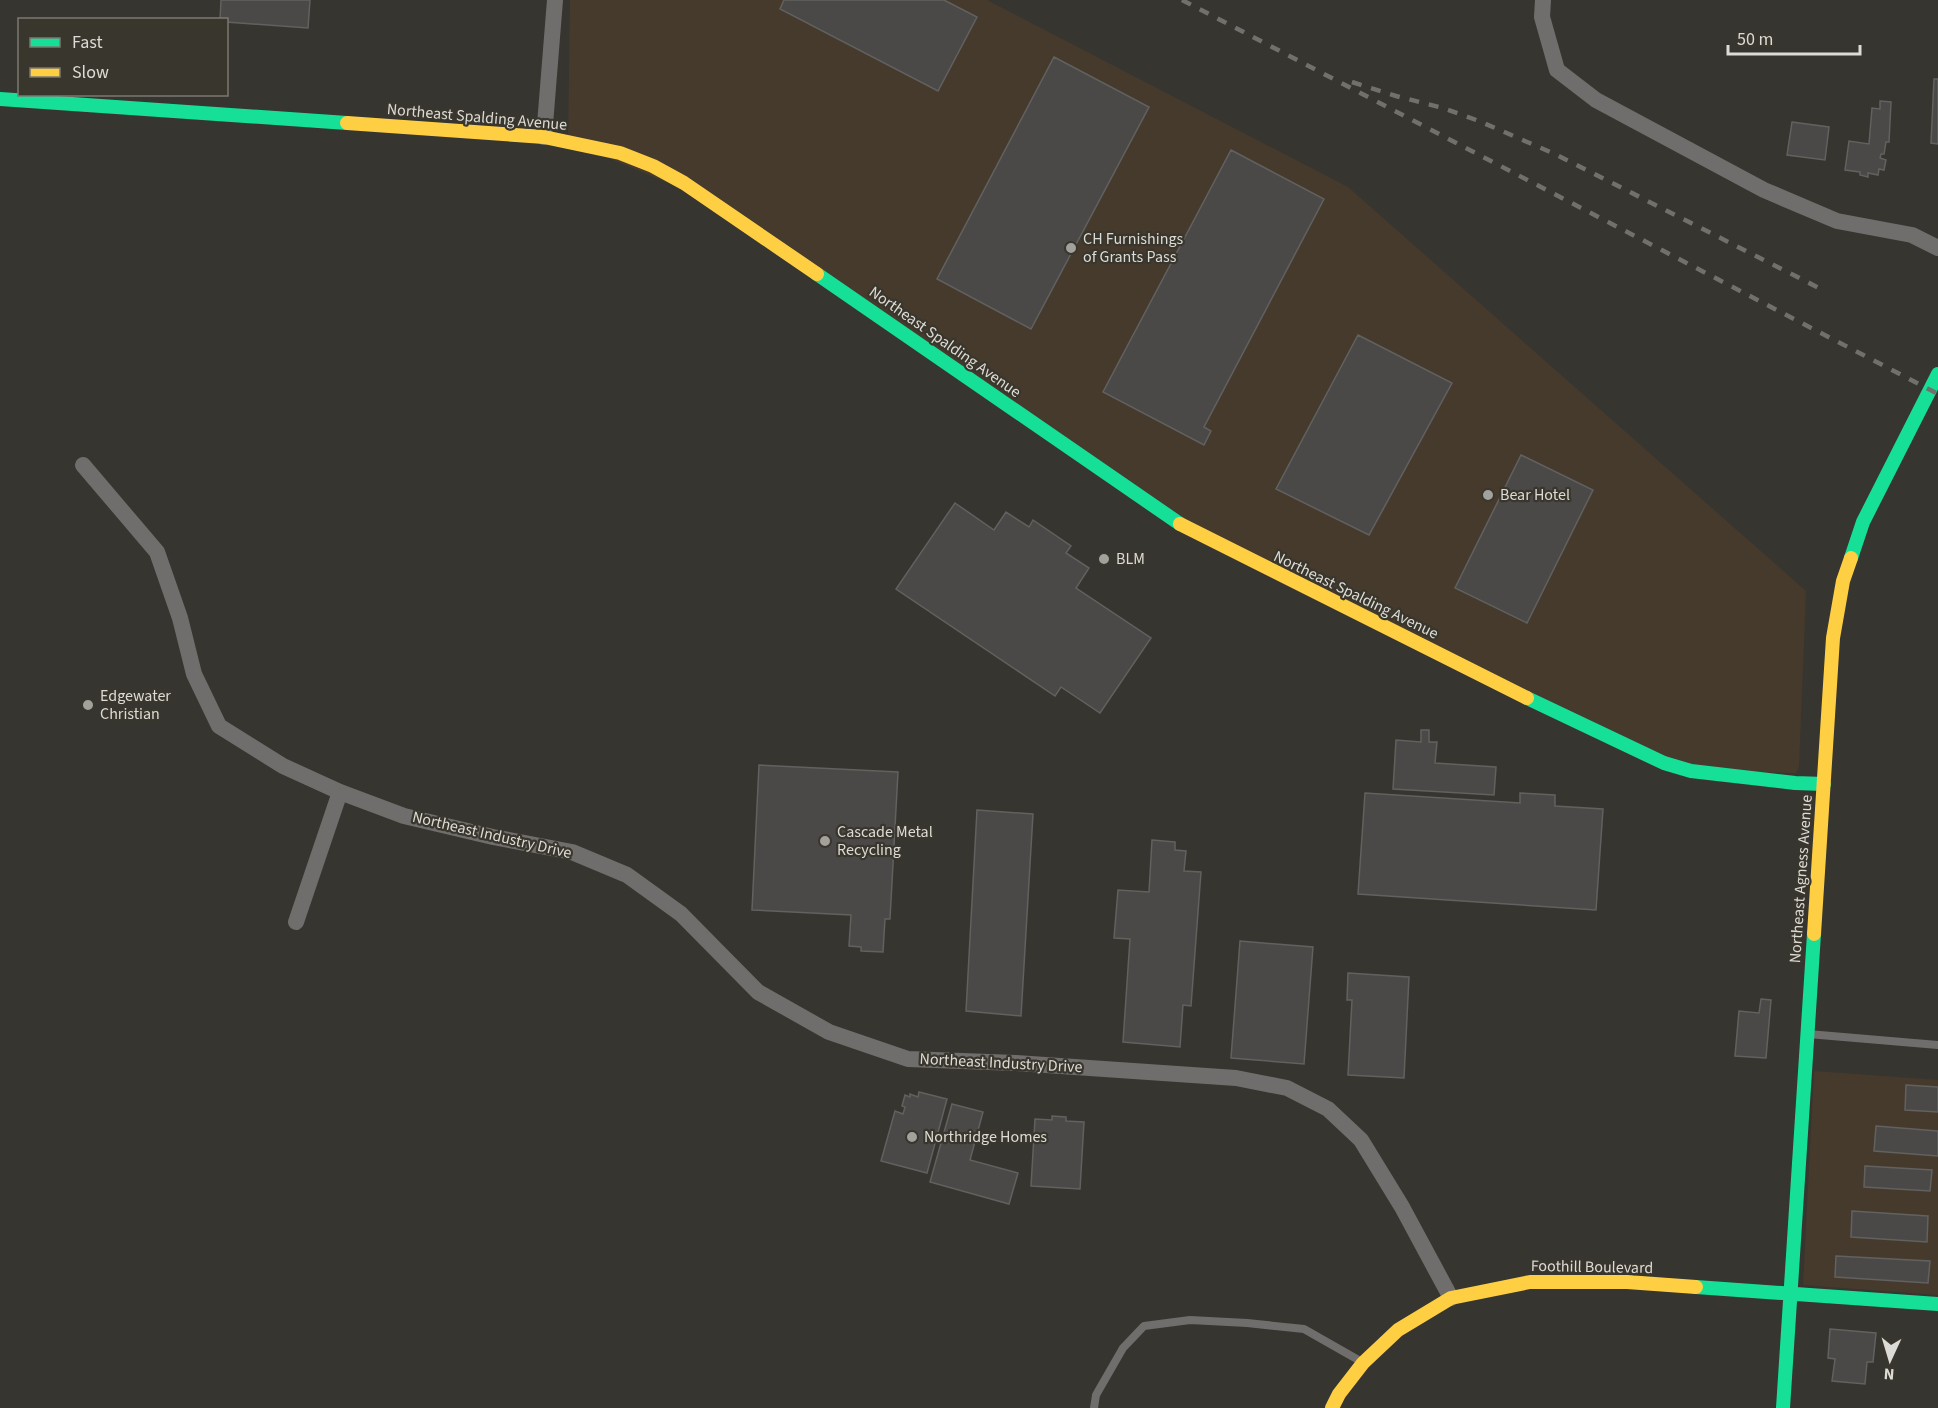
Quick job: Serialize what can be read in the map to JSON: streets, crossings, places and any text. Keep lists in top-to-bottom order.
{
  "streets": {
    "street": [
      "Northeast Spalding Avenue",
      "Northeast Industry Drive",
      "Northeast Agness Avenue",
      "Foothill Boulevard"
    ]
  },
  "crossings": [
    ["Northeast Spalding Avenue", "Northeast Agness Avenue"],
    ["Northeast Industry Drive", "Foothill Boulevard"],
    ["Northeast Agness Avenue", "Foothill Boulevard"]
  ],
  "places": [
    "CH Furnishings of Grants Pass",
    "Bear Hotel",
    "BLM",
    "Edgewater Christian",
    "Cascade Metal Recycling",
    "Northridge Homes"
  ],
  "legend": ["Fast", "Slow"],
  "scale_bar": "50 m",
  "north": "bottom"
}
